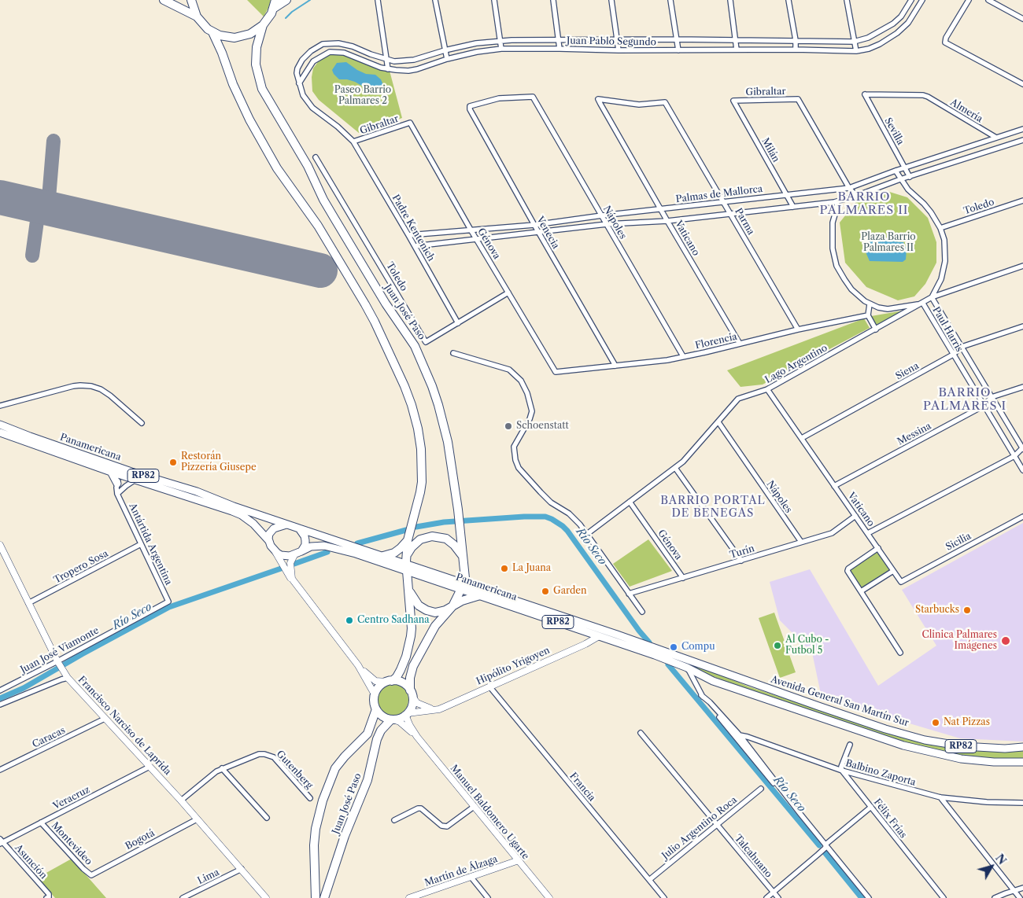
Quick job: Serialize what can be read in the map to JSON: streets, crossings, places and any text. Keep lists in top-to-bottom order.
{
  "streets": {
    "highway": ["Juan José Paso"],
    "main road": ["Panamericana", "RP82", "Avenida General San Martín Sur"],
    "street": [
      "Juan Pablo Segundo",
      "Gibraltar",
      "Almería",
      "Sevilla",
      "Milán",
      "Palmas de Mallorca",
      "Toledo",
      "Parma",
      "Nápoles",
      "Padre Kentenich",
      "Venecia",
      "Vaticano",
      "Génova",
      "Paul Harris",
      "Florencia",
      "Lago Argentino",
      "Siena",
      "Messina",
      "Sicilia",
      "Antártida Argentina",
      "Turín",
      "Tropero Sosa",
      "Juan José Viamonte",
      "Hipólito Yrigoyen",
      "Francisco Narciso de Laprida",
      "Caracas",
      "Gutenberg",
      "Balbino Zaporta",
      "Francia",
      "Veracruz",
      "Manuel Baldomero Ugarte",
      "Félix Frías",
      "Julio Argentino Roca",
      "Bogotá",
      "Montevideo",
      "Talcahuano",
      "Asunción",
      "Martín de Álzaga",
      "Lima"
    ]
  },
  "crossings": [
    ["Juan Pablo Segundo", "Gibraltar"],
    ["Juan Pablo Segundo", "Padre Kentenich"],
    ["Gibraltar", "Milán"],
    ["Gibraltar", "Palmas de Mallorca"],
    ["Gibraltar", "Padre Kentenich"],
    ["Gibraltar", "Génova"],
    ["Almería", "Sevilla"],
    ["Almería", "Palmas de Mallorca"],
    ["Sevilla", "Palmas de Mallorca"],
    ["Milán", "Palmas de Mallorca"],
    ["Palmas de Mallorca", "Toledo"],
    ["Palmas de Mallorca", "Parma"],
    ["Palmas de Mallorca", "Nápoles"],
    ["Palmas de Mallorca", "Padre Kentenich"],
    ["Palmas de Mallorca", "Venecia"],
    ["Palmas de Mallorca", "Vaticano"],
    ["Palmas de Mallorca", "Génova"],
    ["Palmas de Mallorca", "Paul Harris"],
    ["Palmas de Mallorca", "Lago Argentino"],
    ["Toledo", "Padre Kentenich"],
    ["Toledo", "Génova"],
    ["Toledo", "Paul Harris"],
    ["Toledo", "Lago Argentino"],
    ["Parma", "Vaticano"],
    ["Parma", "Florencia"],
    ["Nápoles", "Venecia"],
    ["Nápoles", "Florencia"],
    ["Nápoles", "Lago Argentino"],
    ["Nápoles", "Turín"],
    ["Venecia", "Florencia"],
    ["Vaticano", "Florencia"],
    ["Vaticano", "Lago Argentino"],
    ["Vaticano", "Siena"],
    ["Vaticano", "Messina"],
    ["Vaticano", "Sicilia"],
    ["Vaticano", "Turín"],
    ["Génova", "Florencia"],
    ["Génova", "Lago Argentino"],
    ["Génova", "Turín"],
    ["Juan José Paso", "Panamericana"],
    ["Juan José Paso", "Hipólito Yrigoyen"],
    ["Juan José Paso", "Manuel Baldomero Ugarte"],
    ["Paul Harris", "Lago Argentino"],
    ["Paul Harris", "Siena"],
    ["Paul Harris", "Messina"],
    ["Panamericana", "Hipólito Yrigoyen"],
    ["Panamericana", "Avenida General San Martín Sur"],
    ["Antártida Argentina", "Tropero Sosa"],
    ["Antártida Argentina", "Juan José Viamonte"],
    ["Tropero Sosa", "Francisco Narciso de Laprida"],
    ["Juan José Viamonte", "Francisco Narciso de Laprida"],
    ["Hipólito Yrigoyen", "Francia"],
    ["Hipólito Yrigoyen", "Manuel Baldomero Ugarte"],
    ["Francisco Narciso de Laprida", "Caracas"],
    ["Francisco Narciso de Laprida", "Gutenberg"],
    ["Francisco Narciso de Laprida", "Veracruz"],
    ["Francisco Narciso de Laprida", "Bogotá"],
    ["Francisco Narciso de Laprida", "Lima"],
    ["Balbino Zaporta", "Félix Frías"],
    ["Francia", "Julio Argentino Roca"],
    ["Veracruz", "Montevideo"],
    ["Veracruz", "Asunción"],
    ["Manuel Baldomero Ugarte", "Martín de Álzaga"],
    ["Julio Argentino Roca", "Talcahuano"],
    ["Bogotá", "Montevideo"]
  ],
  "districts": ["BARRIO PALMARES II", "BARRIO PALMARES I", "BARRIO PORTAL DE BENEGAS"],
  "water": ["Río Seco"],
  "parks": ["Paseo Barrio Palmares 2", "Plaza Barrio Palmares II"],
  "places": [
    "Schoenstatt",
    "Restorán Pizzería Giusepe",
    "La Juana",
    "Garden",
    "Starbucks",
    "Centro Sadhana",
    "Clinica Palmares Imágenes",
    "Al Cubo - Futbol 5",
    "Compu",
    "Nat Pizzas"
  ],
  "north": "top right"
}
